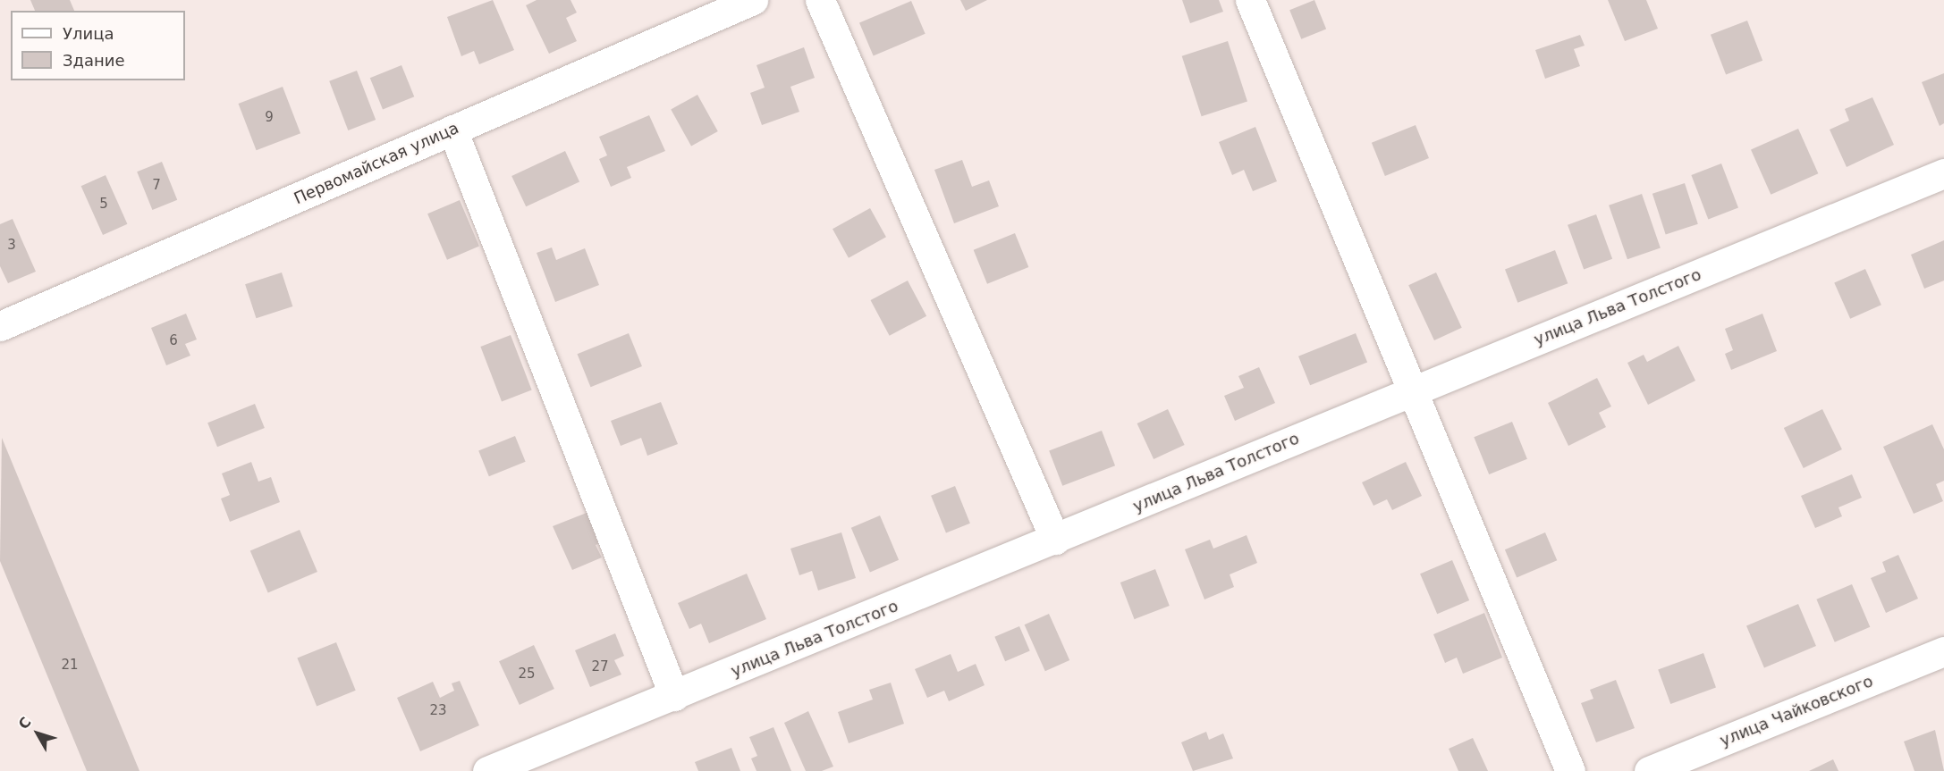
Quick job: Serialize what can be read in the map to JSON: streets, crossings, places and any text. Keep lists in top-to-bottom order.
{
  "streets": {
    "street": ["Первомайская улица", "улица Льва Толстого", "улица Чайковского"]
  },
  "house_numbers": [
    "9",
    "7",
    "5",
    "3",
    "6",
    "21",
    "27",
    "25",
    "23"
  ],
  "legend": ["Улица", "Здание"],
  "north": "top left"
}
